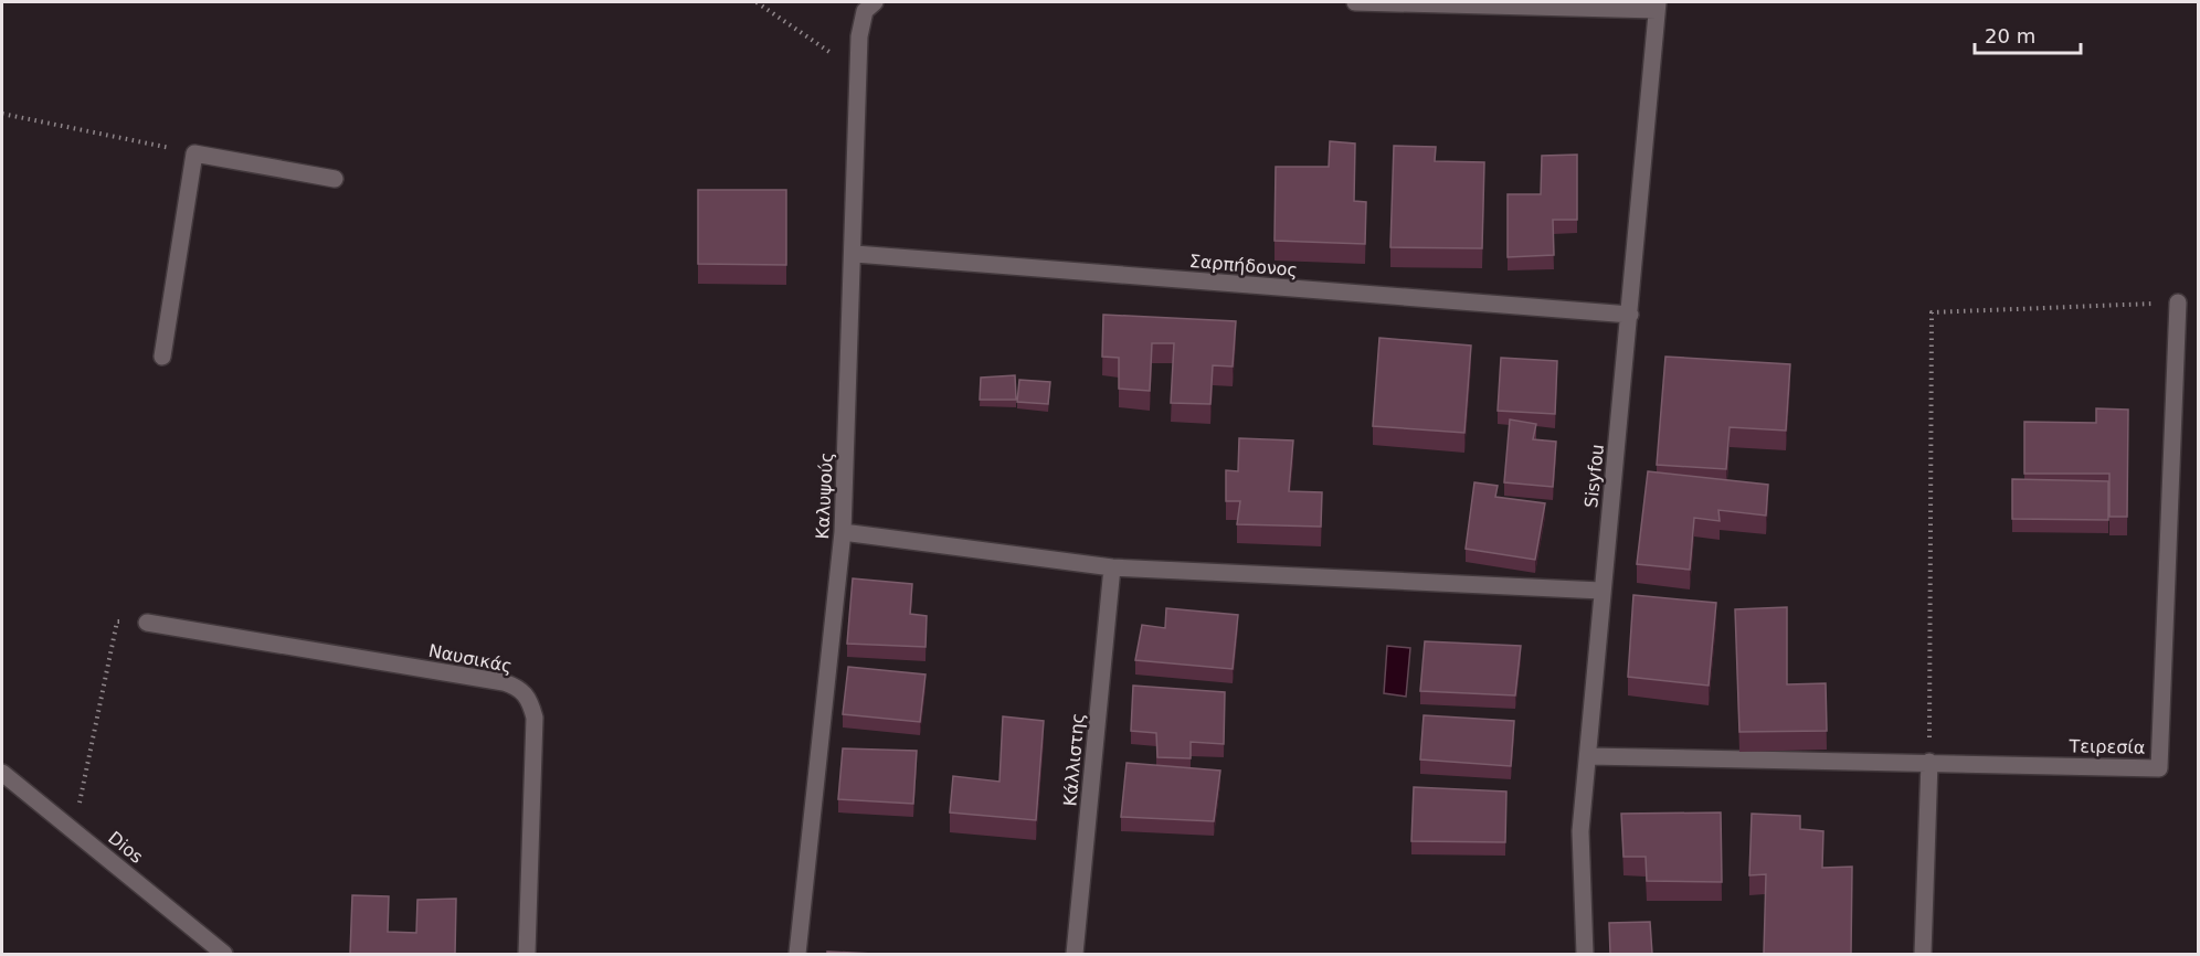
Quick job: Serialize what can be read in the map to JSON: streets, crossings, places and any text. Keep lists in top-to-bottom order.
{
  "streets": {
    "street": [
      "Σαρπήδονος",
      "Sisyfou",
      "Καλυψούς",
      "Ναυσικάς",
      "Τειρεσία",
      "Κάλλιστης",
      "Dios"
    ]
  },
  "crossings": [
    ["Σαρπήδονος", "Sisyfou"],
    ["Σαρπήδονος", "Καλυψούς"],
    ["Sisyfou", "Τειρεσία"]
  ],
  "scale_bar": "20 m"
}
